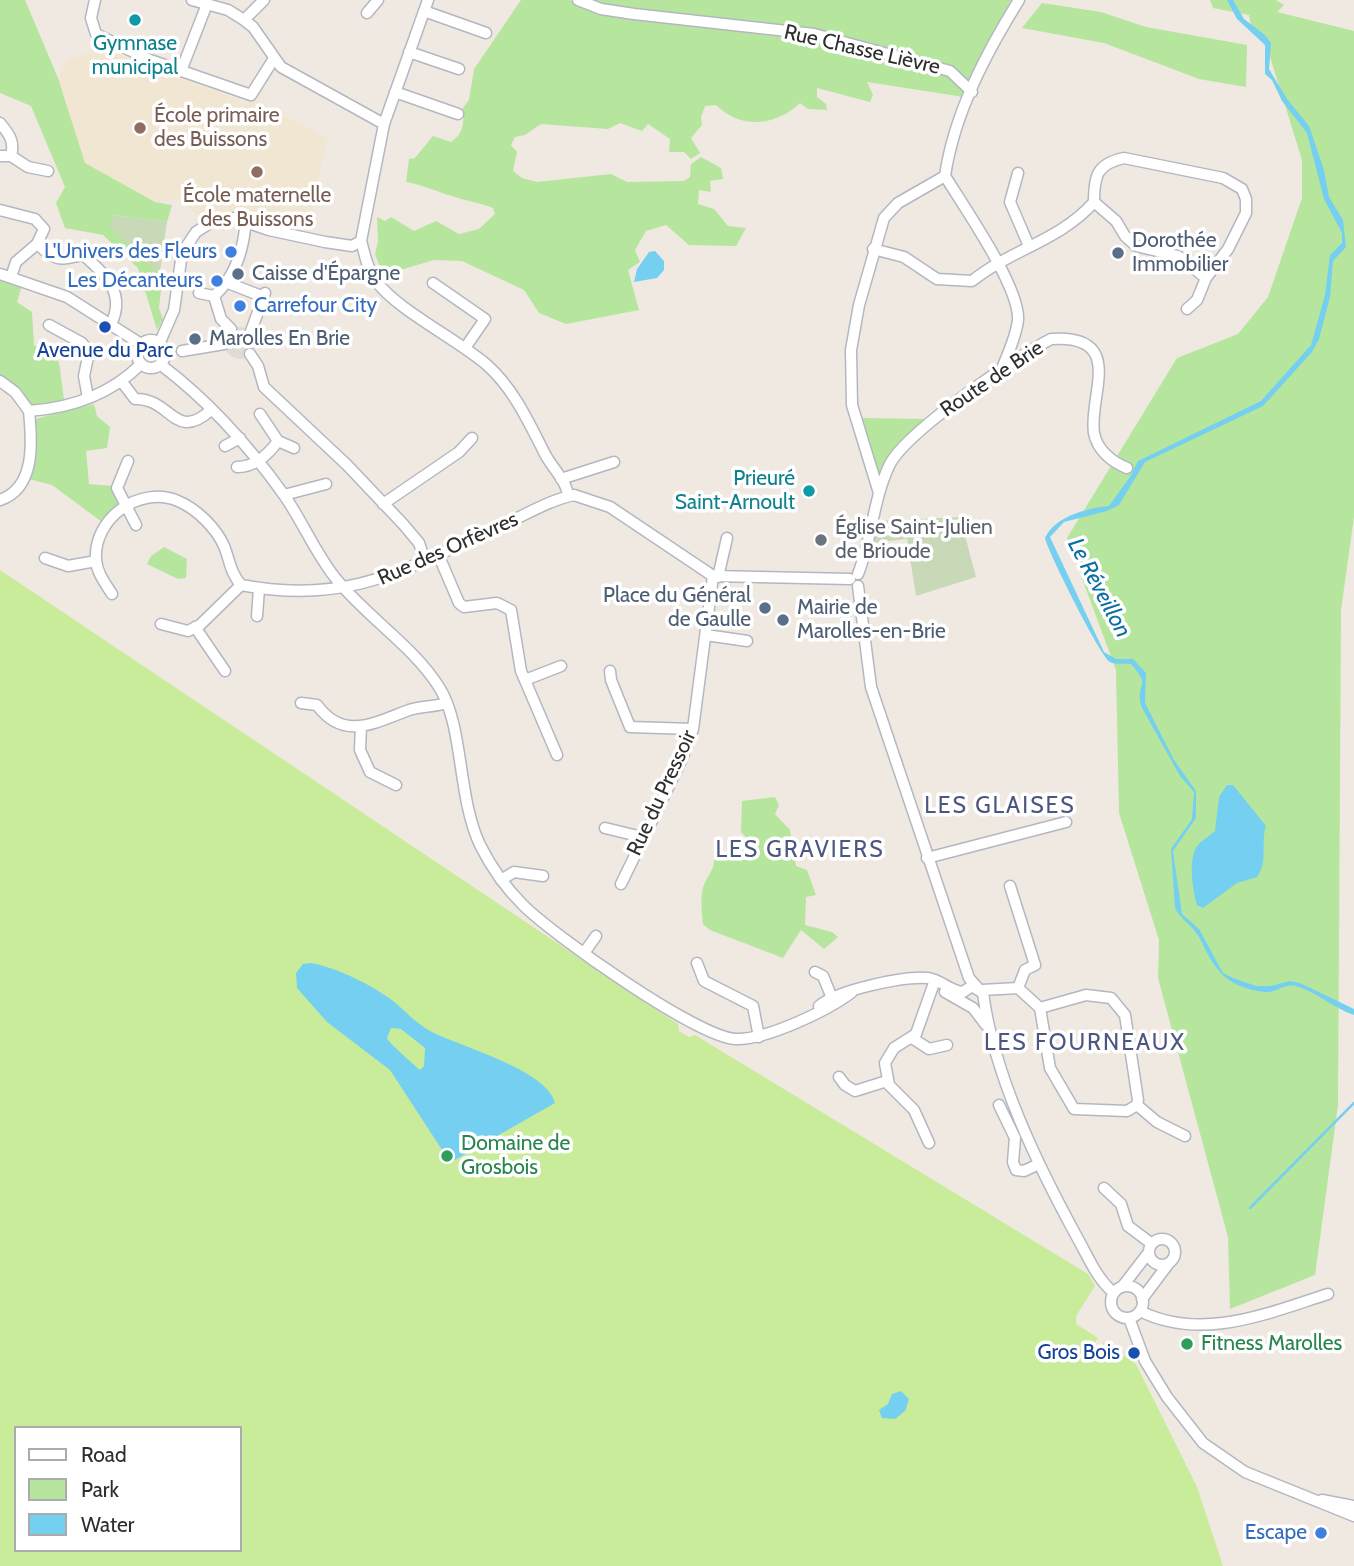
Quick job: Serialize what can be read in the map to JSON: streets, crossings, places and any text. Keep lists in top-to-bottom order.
{
  "streets": {
    "street": [
      "Rue Chasse Lièvre",
      "Route de Brie",
      "Rue des Orfèvres",
      "Rue du Pressoir"
    ]
  },
  "districts": ["LES GLAISES", "LES GRAVIERS", "LES FOURNEAUX"],
  "water": ["Le Réveillon"],
  "places": [
    "Gymnase municipal",
    "École primaire des Buissons",
    "École maternelle des Buissons",
    "L'Univers des Fleurs",
    "Dorothée Immobilier",
    "Caisse d'Épargne",
    "Les Décanteurs",
    "Carrefour City",
    "Avenue du Parc",
    "Marolles En Brie",
    "Prieuré Saint-Arnoult",
    "Église Saint-Julien de Brioude",
    "Place du Général de Gaulle",
    "Mairie de Marolles-en-Brie",
    "Domaine de Grosbois",
    "Fitness Marolles",
    "Gros Bois",
    "Escape"
  ],
  "legend": ["Road", "Park", "Water"]
}
